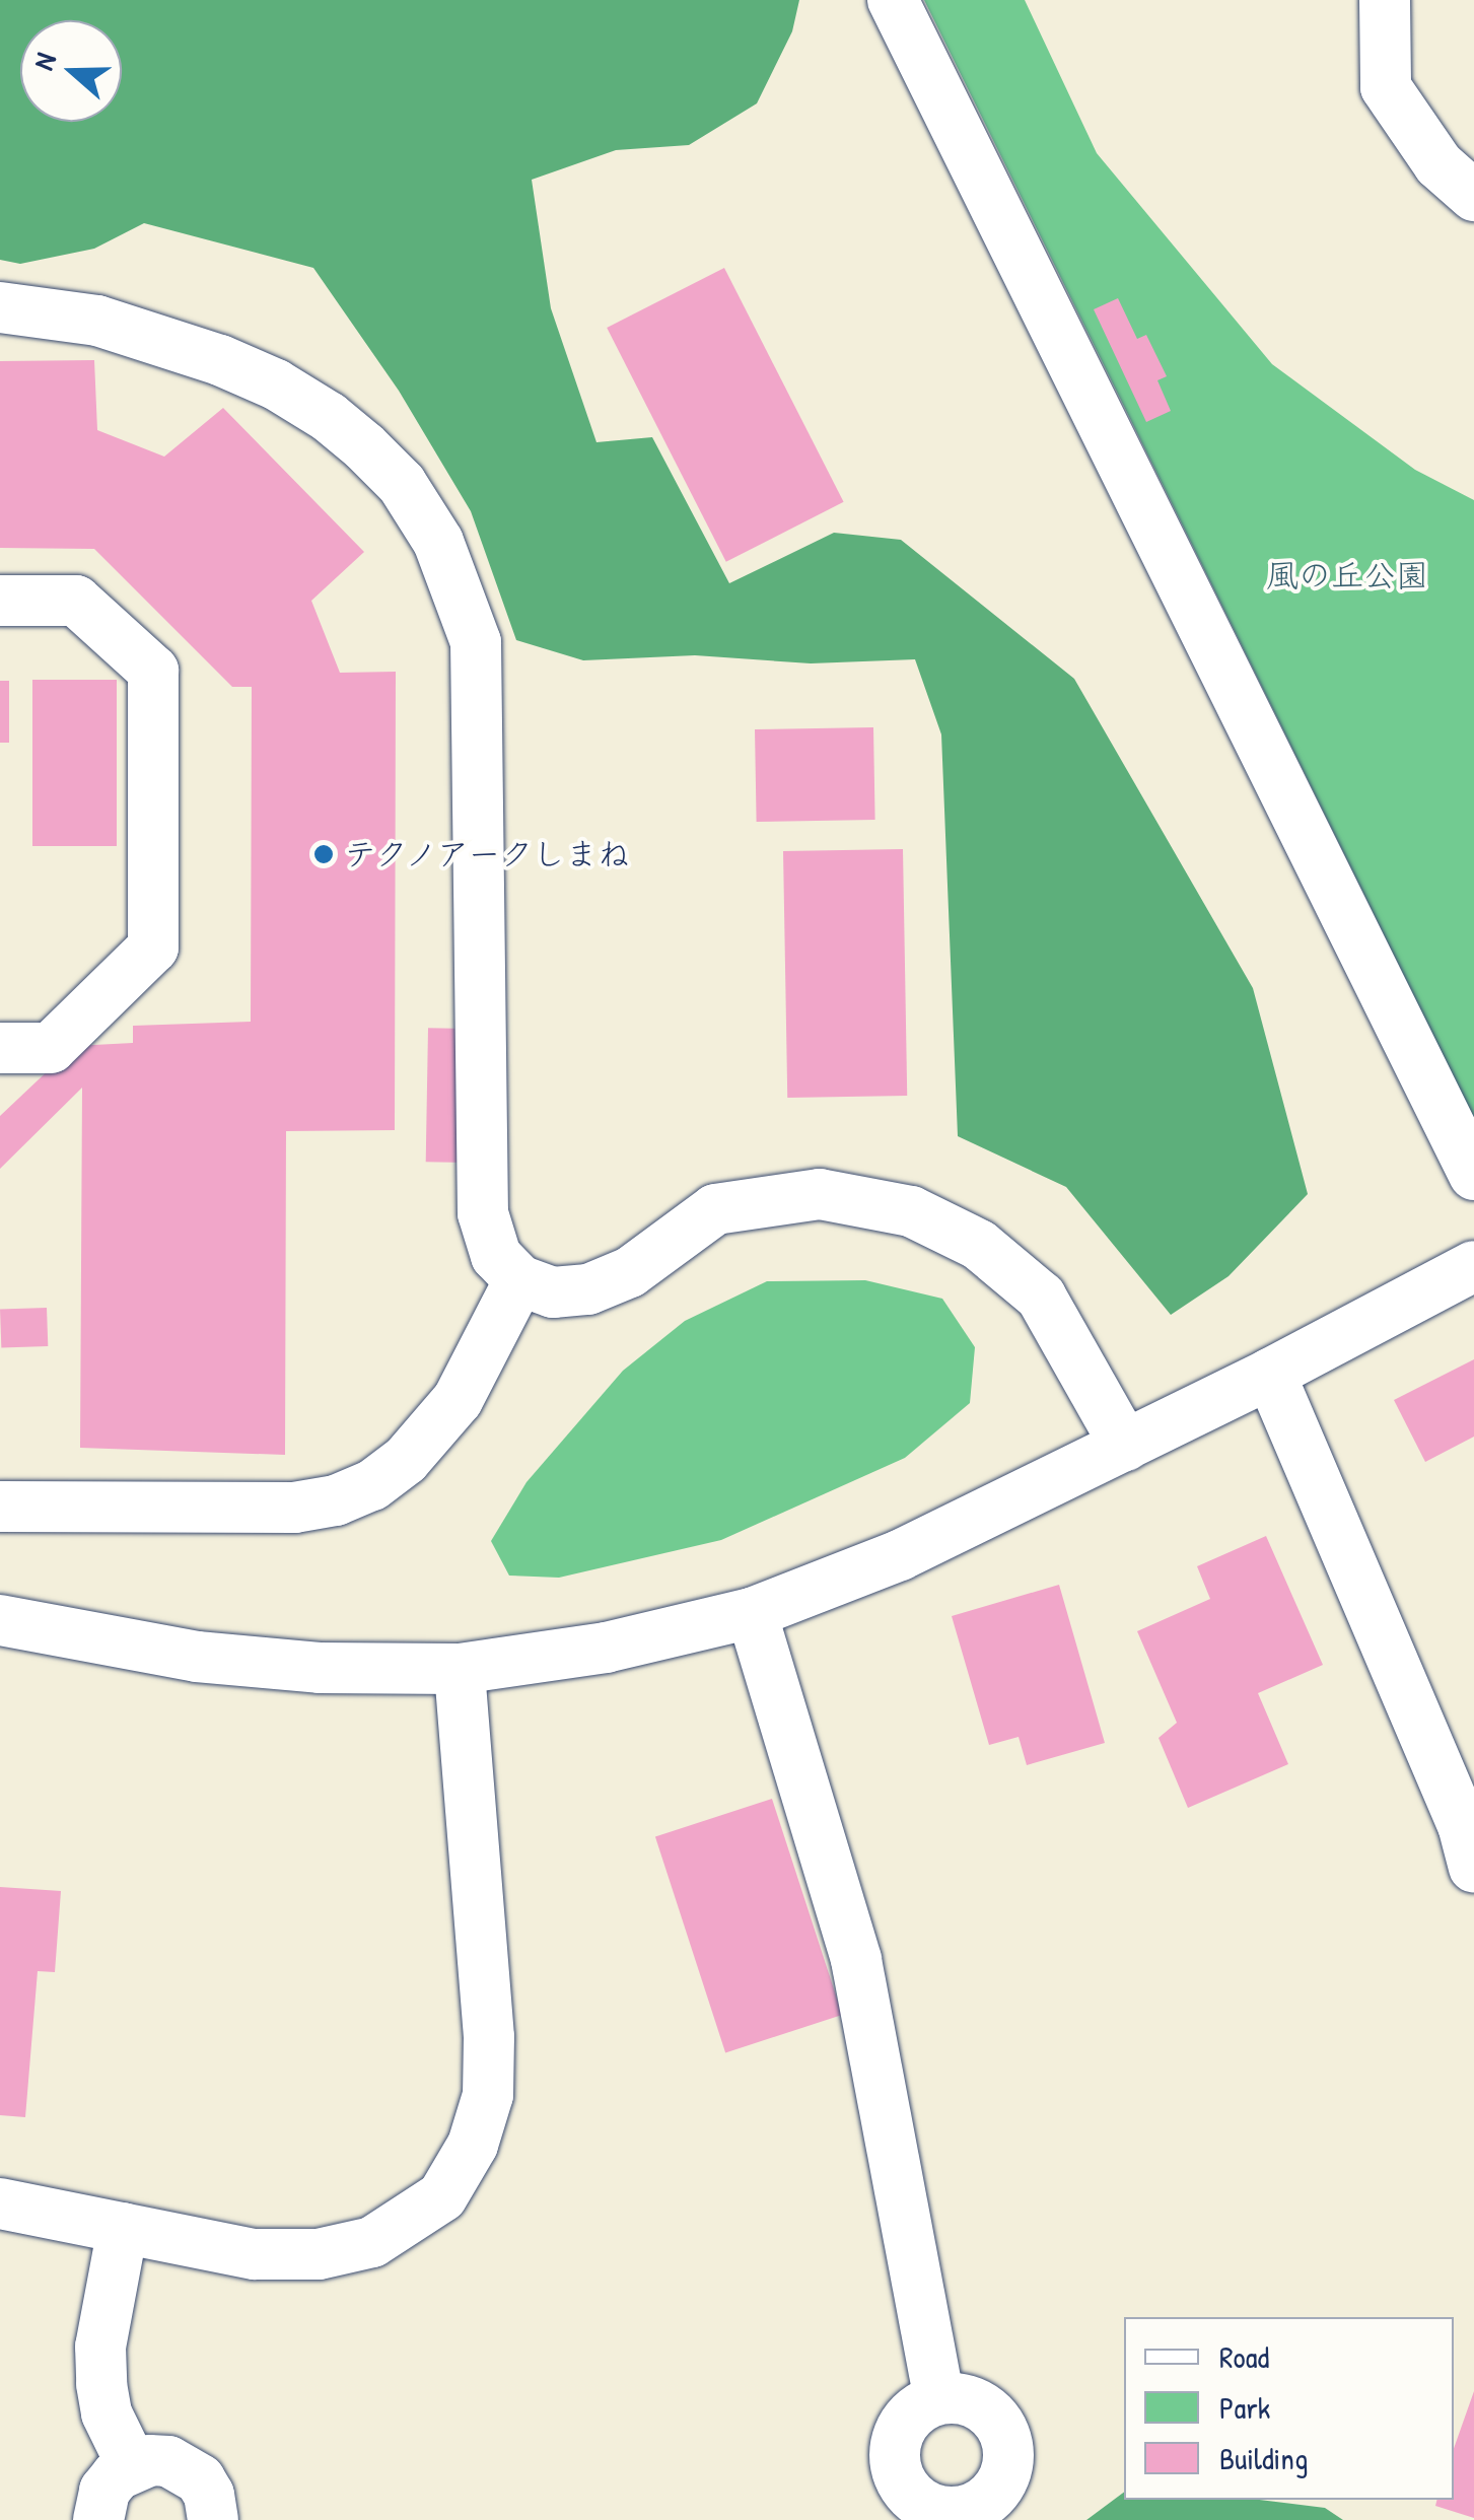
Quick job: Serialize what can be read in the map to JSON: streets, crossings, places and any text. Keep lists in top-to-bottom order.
{
  "parks": ["風の丘公園"],
  "places": ["テクノアークしまね"],
  "legend": ["Road", "Park", "Building"],
  "north": "left"
}
